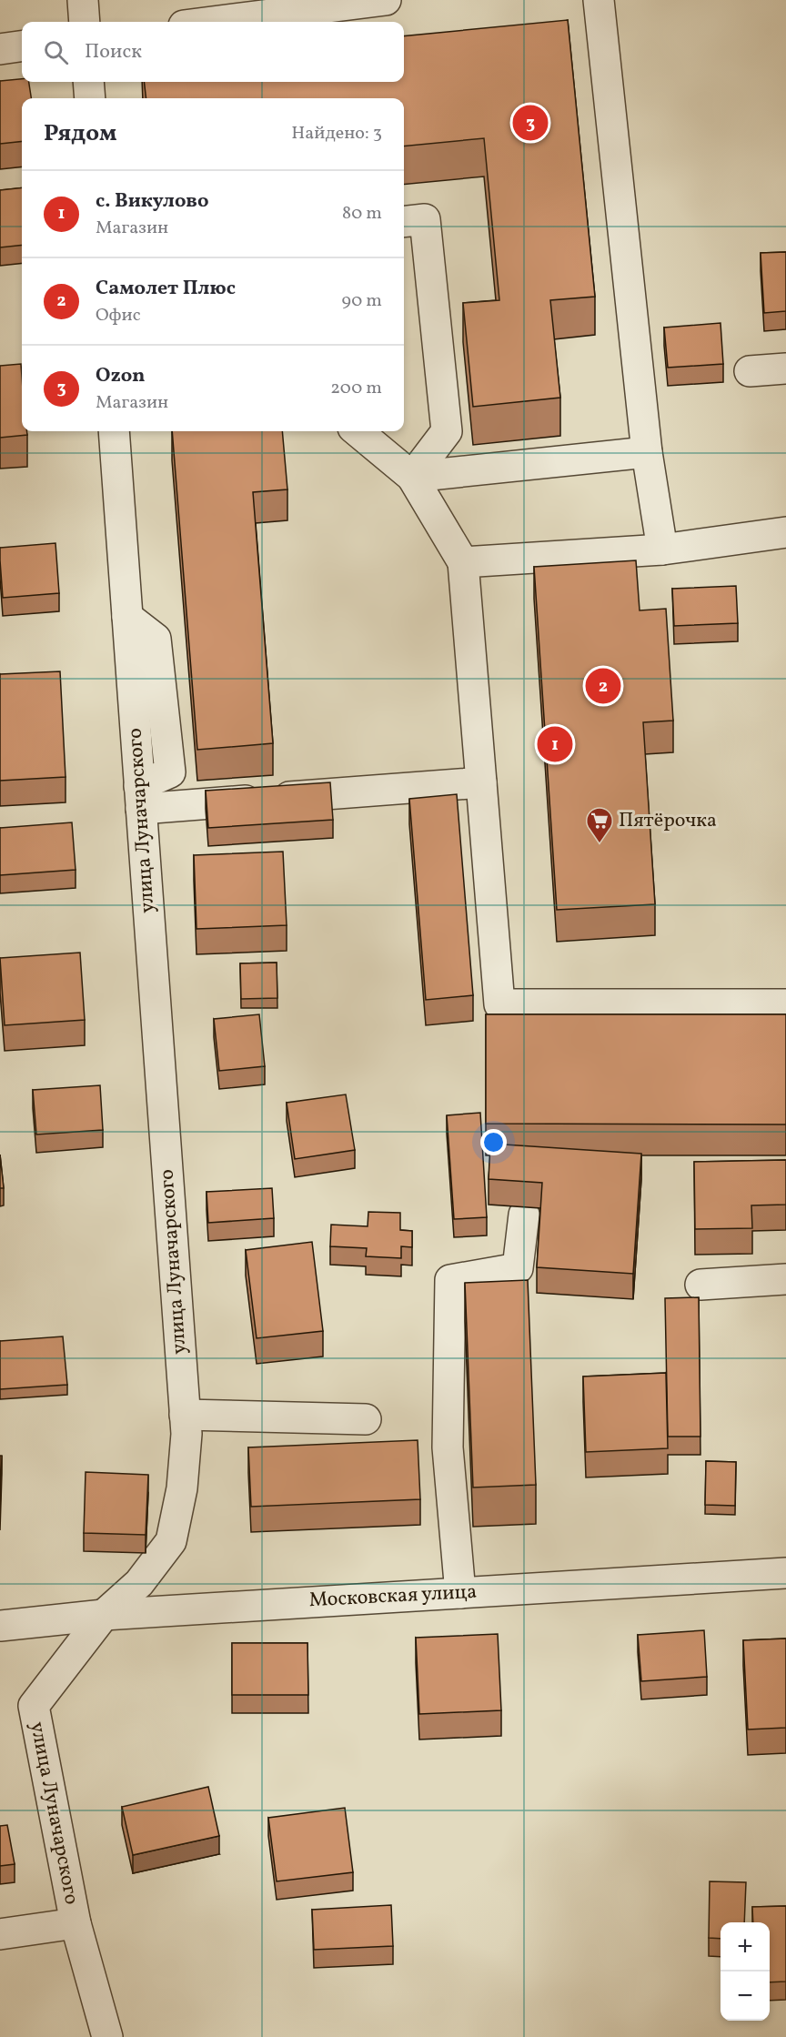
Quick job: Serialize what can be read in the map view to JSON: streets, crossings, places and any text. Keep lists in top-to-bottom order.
{
  "streets": {
    "street": ["улица Луначарского", "Московская улица"]
  },
  "crossings": [
    ["улица Луначарского", "Московская улица"]
  ],
  "places": {
    "supermarket": ["Пятёрочка"]
  },
  "page": {
    "search": "Поиск",
    "heading": ["Рядом", "Найдено: 3"],
    "pins": ["3", "2", "1"],
    "list": [
      {
        "mark": "1",
        "name": "с. Викулово",
        "note": "Магазин",
        "value": "80 m"
      },
      {
        "mark": "2",
        "name": "Самолет Плюс",
        "note": "Офис",
        "value": "90 m"
      },
      {
        "mark": "3",
        "name": "Ozon",
        "note": "Магазин",
        "value": "200 m"
      }
    ],
    "map_buttons": ["+", "−"]
  }
}
